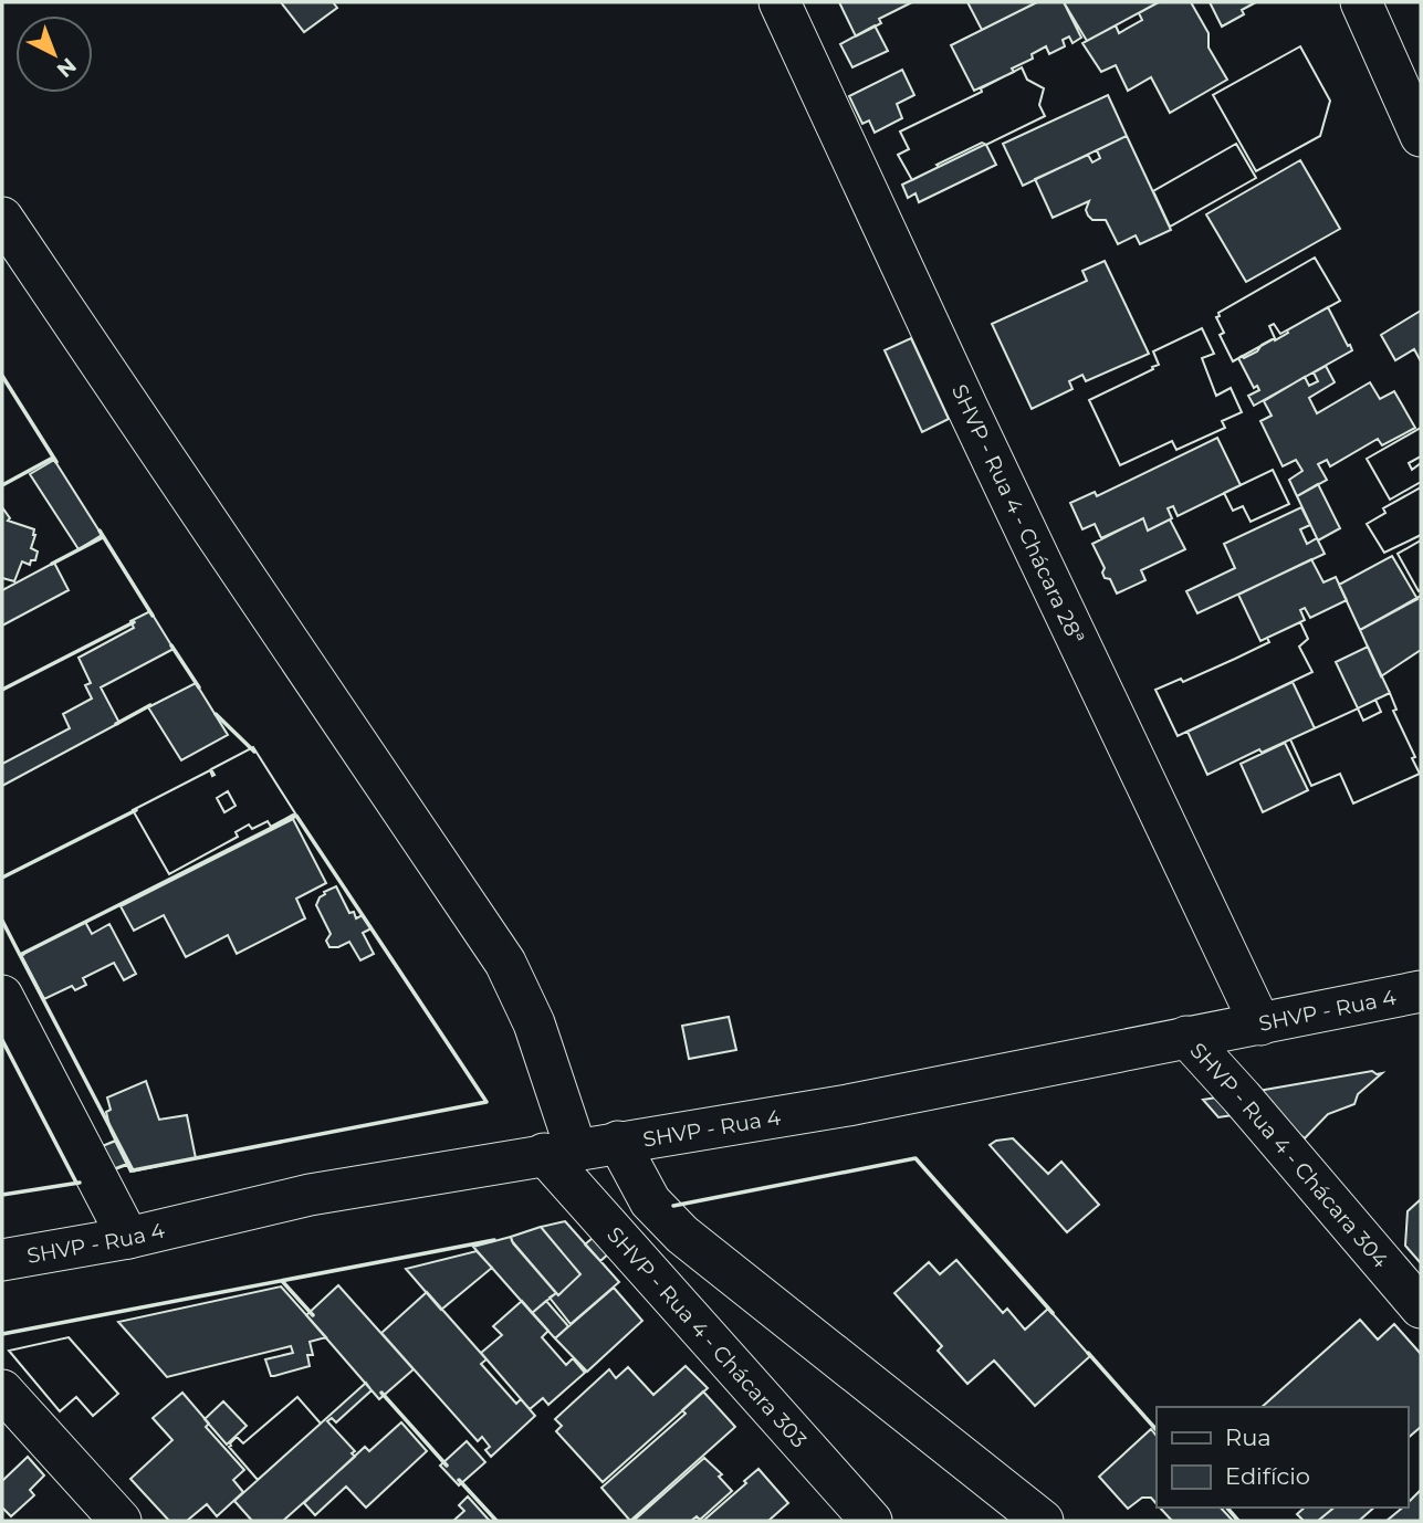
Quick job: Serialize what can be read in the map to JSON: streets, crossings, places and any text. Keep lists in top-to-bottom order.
{
  "streets": {
    "street": [
      "SHVP - Rua 4 - Chácara 28ª",
      "SHVP - Rua 4",
      "SHVP - Rua 4 - Chácara 304",
      "SHVP - Rua 4 - Chácara 303"
    ]
  },
  "crossings": [
    ["SHVP - Rua 4 - Chácara 28ª", "SHVP - Rua 4"],
    ["SHVP - Rua 4", "SHVP - Rua 4 - Chácara 304"],
    ["SHVP - Rua 4", "SHVP - Rua 4 - Chácara 303"]
  ],
  "legend": ["Rua", "Edifício"],
  "north": "bottom right"
}
